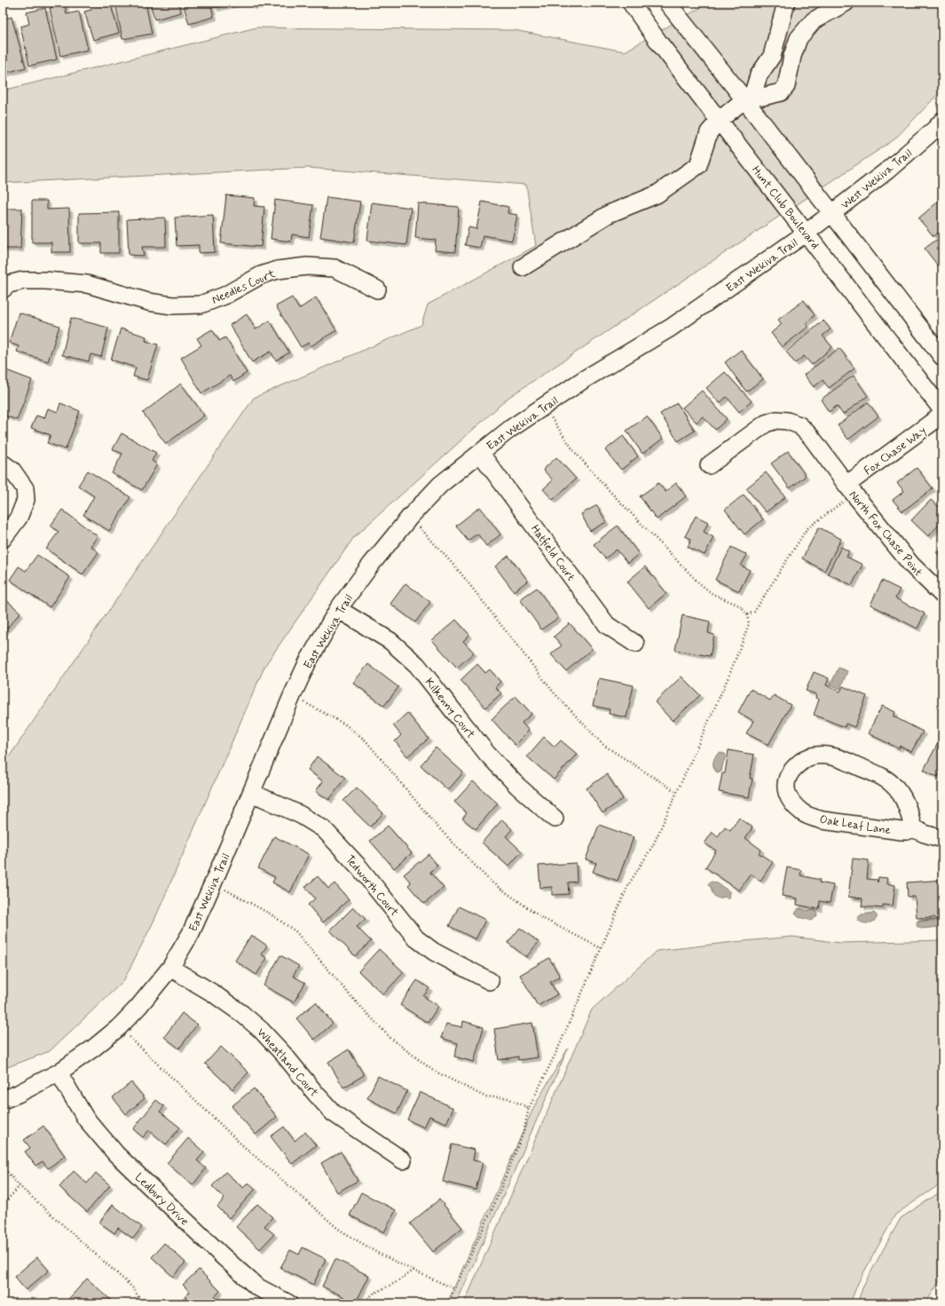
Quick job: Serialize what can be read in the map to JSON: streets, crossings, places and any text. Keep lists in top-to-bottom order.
{
  "streets": {
    "street": [
      "West Wekiva Trail",
      "Hunt Club Boulevard",
      "East Wekiva Trail",
      "Needles Court",
      "Fox Chase Way",
      "North Fox Chase Point",
      "Hatfield Court",
      "Kilkenny Court",
      "Oak Leaf Lane",
      "Tedworth Court",
      "Wheatland Court",
      "Ledbury Drive"
    ]
  },
  "crossings": [
    ["West Wekiva Trail", "Hunt Club Boulevard"],
    ["West Wekiva Trail", "East Wekiva Trail"],
    ["Hunt Club Boulevard", "East Wekiva Trail"],
    ["East Wekiva Trail", "Hatfield Court"],
    ["East Wekiva Trail", "Kilkenny Court"],
    ["East Wekiva Trail", "Tedworth Court"],
    ["East Wekiva Trail", "Wheatland Court"],
    ["East Wekiva Trail", "Ledbury Drive"],
    ["Fox Chase Way", "North Fox Chase Point"]
  ]
}
